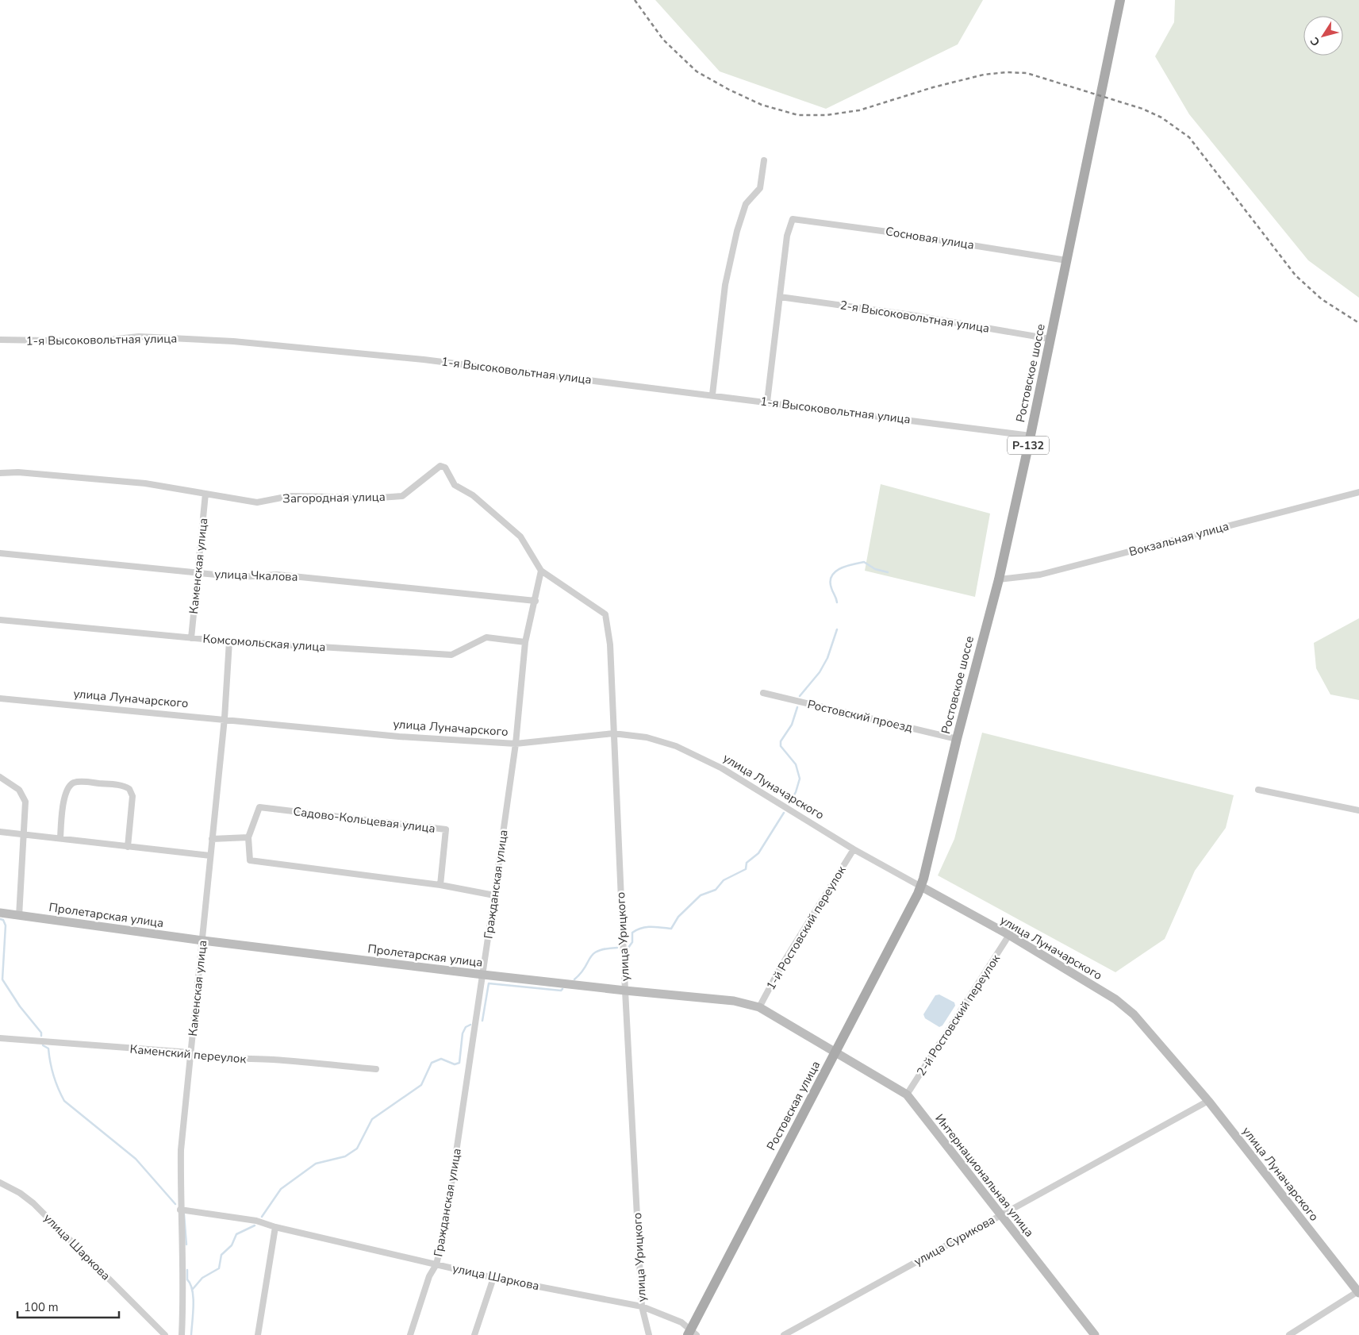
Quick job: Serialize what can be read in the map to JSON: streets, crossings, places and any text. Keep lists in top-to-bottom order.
{
  "streets": {
    "main road": ["Ростовское шоссе", "Р-132", "Ростовская улица"],
    "street": [
      "Сосновая улица",
      "2-я Высоковольтная улица",
      "1-я Высоковольтная улица",
      "Загородная улица",
      "Вокзальная улица",
      "Каменская улица",
      "улица Чкалова",
      "Комсомольская улица",
      "улица Луначарского",
      "Ростовский проезд",
      "Садово-Кольцевая улица",
      "Гражданская улица",
      "Пролетарская улица",
      "1-й Ростовский переулок",
      "улица Урицкого",
      "2-й Ростовский переулок",
      "Каменский переулок",
      "Интернациональная улица",
      "улица Сурикова",
      "улица Шаркова"
    ]
  },
  "crossings": [
    ["Сосновая улица", "2-я Высоковольтная улица"],
    ["Сосновая улица", "Ростовское шоссе"],
    ["2-я Высоковольтная улица", "Ростовское шоссе"],
    ["1-я Высоковольтная улица", "Ростовское шоссе"],
    ["Ростовское шоссе", "Вокзальная улица"],
    ["Ростовское шоссе", "улица Луначарского"],
    ["Ростовское шоссе", "Ростовский проезд"],
    ["Ростовское шоссе", "Ростовская улица"],
    ["Загородная улица", "Каменская улица"],
    ["Загородная улица", "Гражданская улица"],
    ["Загородная улица", "улица Урицкого"],
    ["Каменская улица", "улица Чкалова"],
    ["Каменская улица", "Комсомольская улица"],
    ["Каменская улица", "улица Луначарского"],
    ["Каменская улица", "Пролетарская улица"],
    ["Каменская улица", "Каменский переулок"],
    ["Каменская улица", "улица Шаркова"],
    ["улица Чкалова", "Гражданская улица"],
    ["Комсомольская улица", "Гражданская улица"],
    ["улица Луначарского", "Гражданская улица"],
    ["улица Луначарского", "1-й Ростовский переулок"],
    ["улица Луначарского", "улица Урицкого"],
    ["улица Луначарского", "2-й Ростовский переулок"],
    ["улица Луначарского", "Ростовская улица"],
    ["улица Луначарского", "улица Сурикова"],
    ["Садово-Кольцевая улица", "Гражданская улица"],
    ["Гражданская улица", "Пролетарская улица"],
    ["Гражданская улица", "улица Урицкого"],
    ["Гражданская улица", "улица Шаркова"],
    ["Пролетарская улица", "1-й Ростовский переулок"],
    ["Пролетарская улица", "улица Урицкого"],
    ["Пролетарская улица", "Ростовская улица"],
    ["Пролетарская улица", "Интернациональная улица"],
    ["улица Урицкого", "улица Шаркова"],
    ["2-й Ростовский переулок", "Интернациональная улица"],
    ["Ростовская улица", "Интернациональная улица"],
    ["Ростовская улица", "улица Шаркова"],
    ["Интернациональная улица", "улица Сурикова"]
  ],
  "scale_bar": "100 m",
  "north": "bottom left"
}
